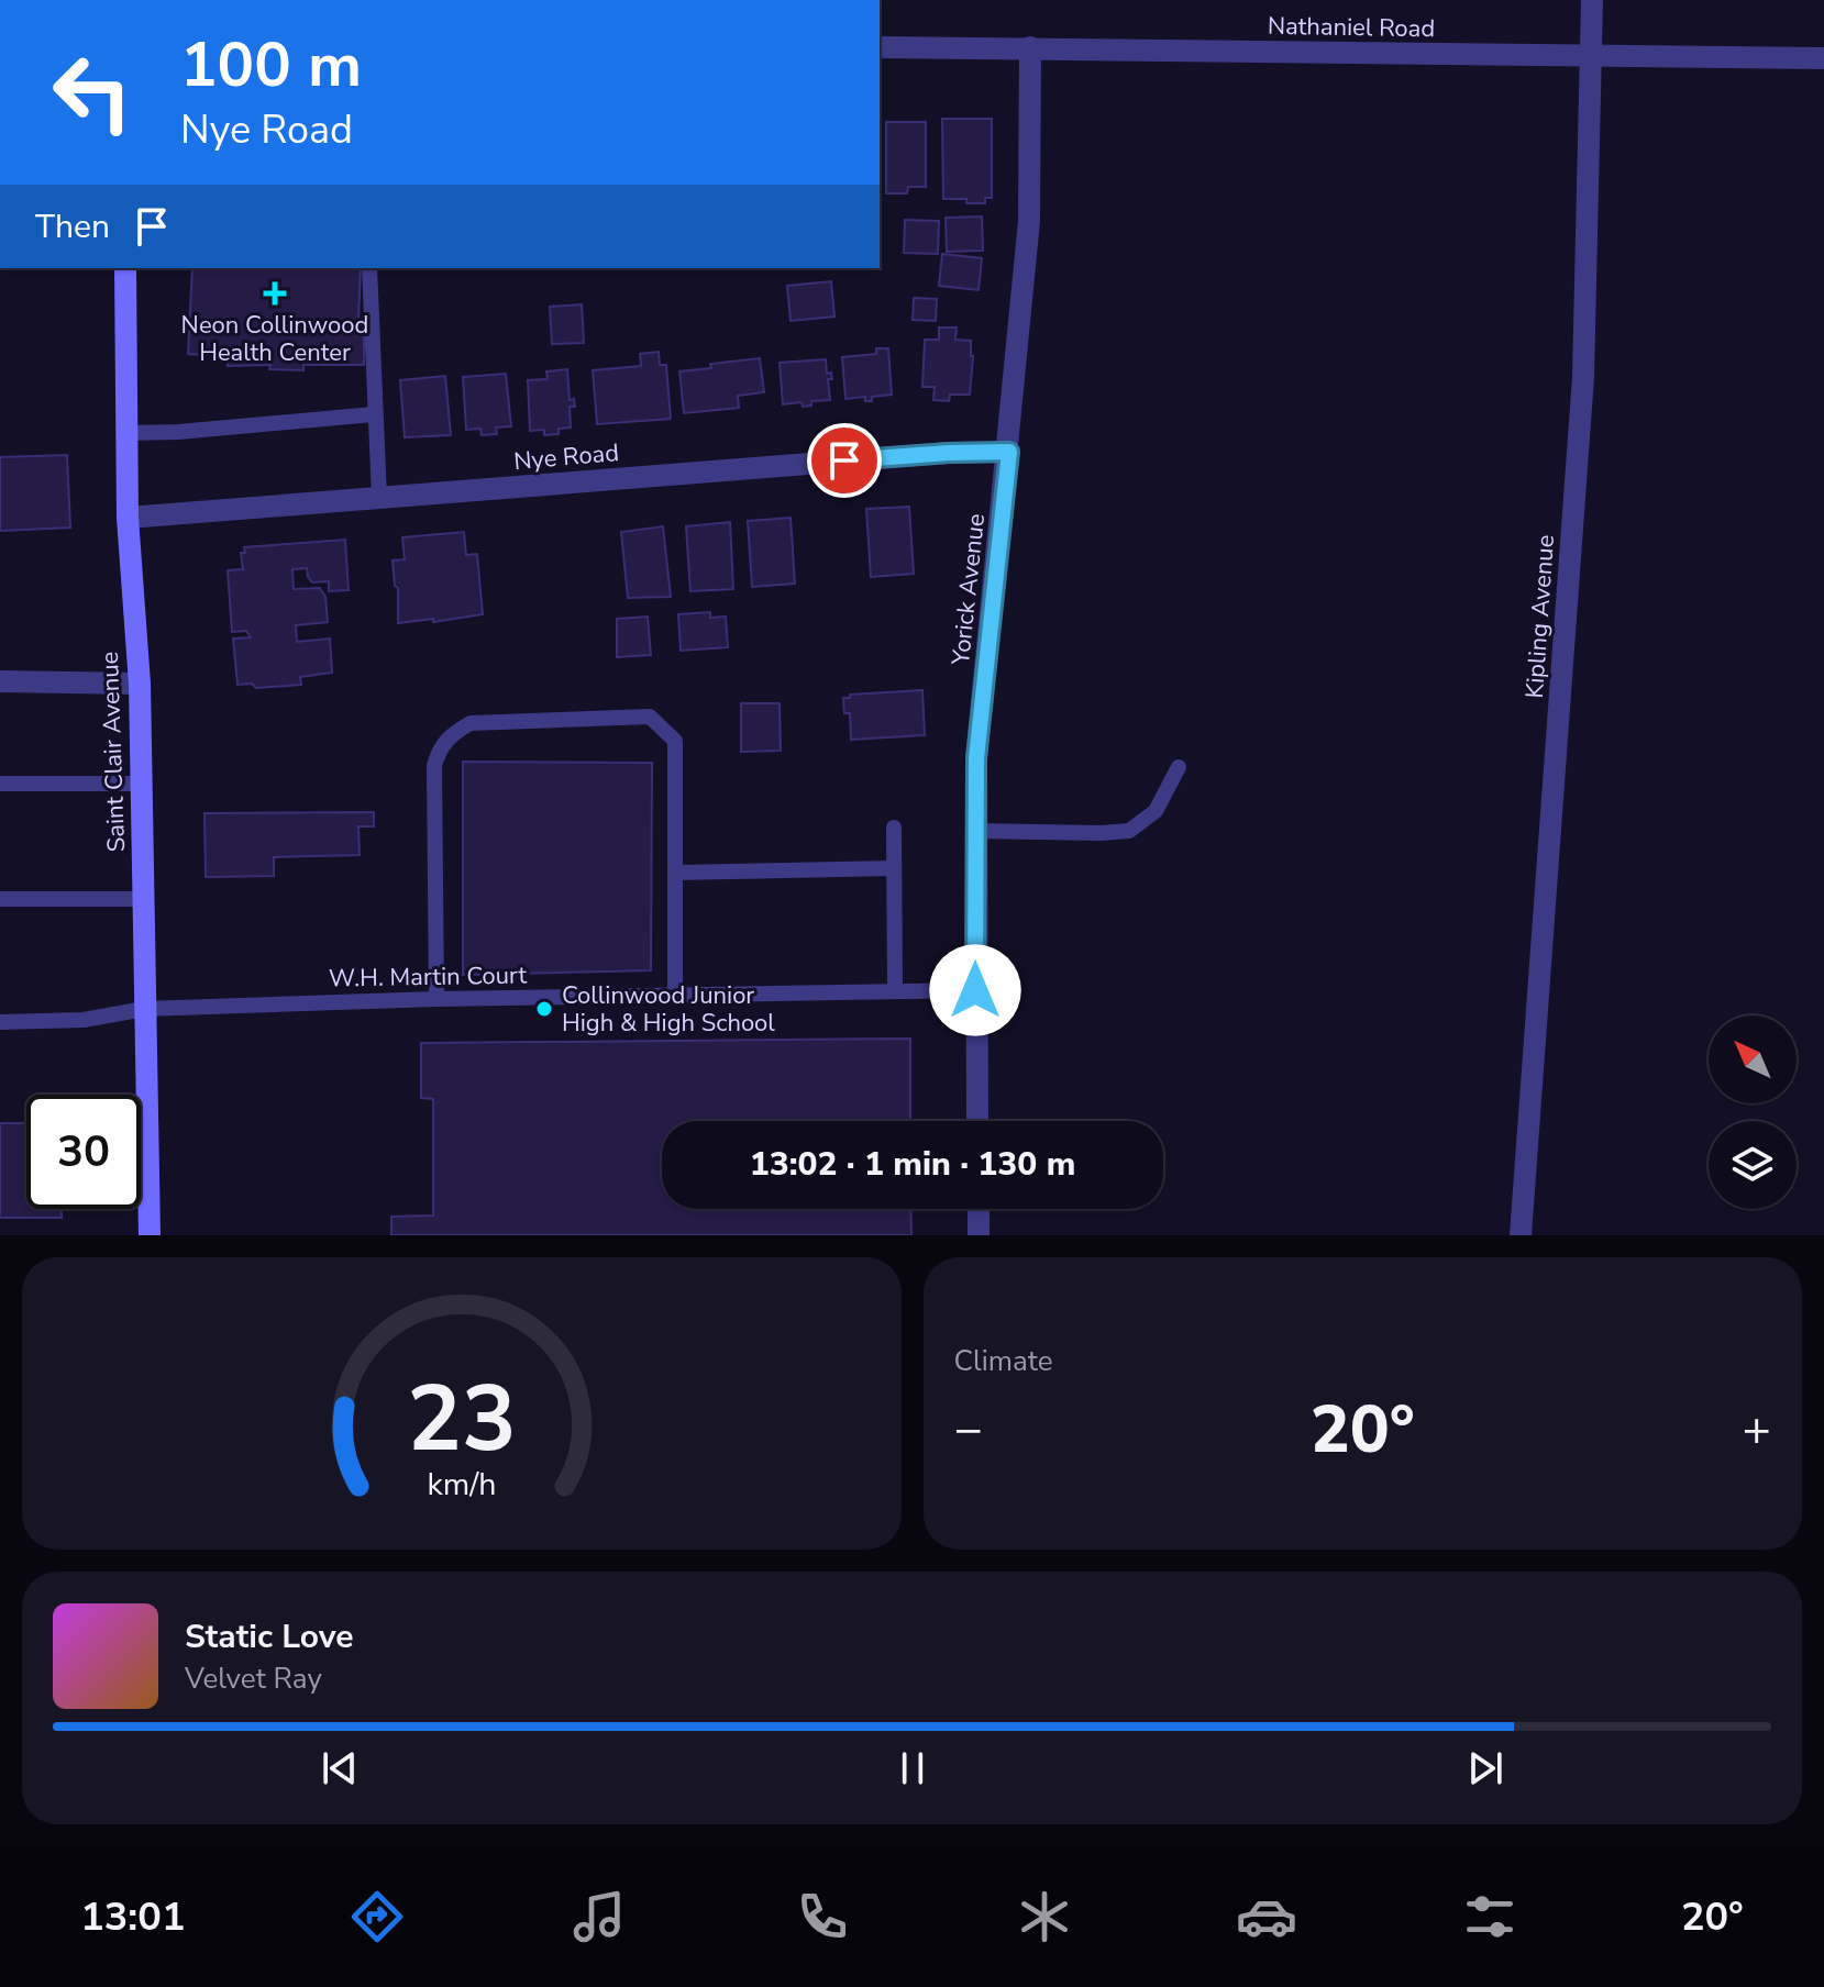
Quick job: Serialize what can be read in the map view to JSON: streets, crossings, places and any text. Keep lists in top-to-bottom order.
{
  "streets": {
    "street": [
      "Nathaniel Road",
      "Nye Road",
      "Yorick Avenue",
      "Kipling Avenue",
      "Saint Clair Avenue"
    ],
    "lane": ["W.H. Martin Court"]
  },
  "crossings": [
    ["Nathaniel Road", "Yorick Avenue"],
    ["Nathaniel Road", "Kipling Avenue"],
    ["Nye Road", "Yorick Avenue"],
    ["Nye Road", "Saint Clair Avenue"],
    ["Yorick Avenue", "W.H. Martin Court"],
    ["Saint Clair Avenue", "W.H. Martin Court"]
  ],
  "places": {
    "health": ["Neon Collinwood Health Center"],
    "other": ["Collinwood Junior High & High School"]
  },
  "north": "top left",
  "page": {
    "turn": ["100 m", "Nye Road"],
    "then": "Then",
    "limit": "30",
    "trip": "13:02 · 1 min · 130 m",
    "tile": "Climate",
    "heat": ["−", "20°", "+"],
    "song": ["Static Love", "Velvet Ray"],
    "tabs": ["13:01", "20°"],
    "gauge": ["23", "km/h"]
  }
}
